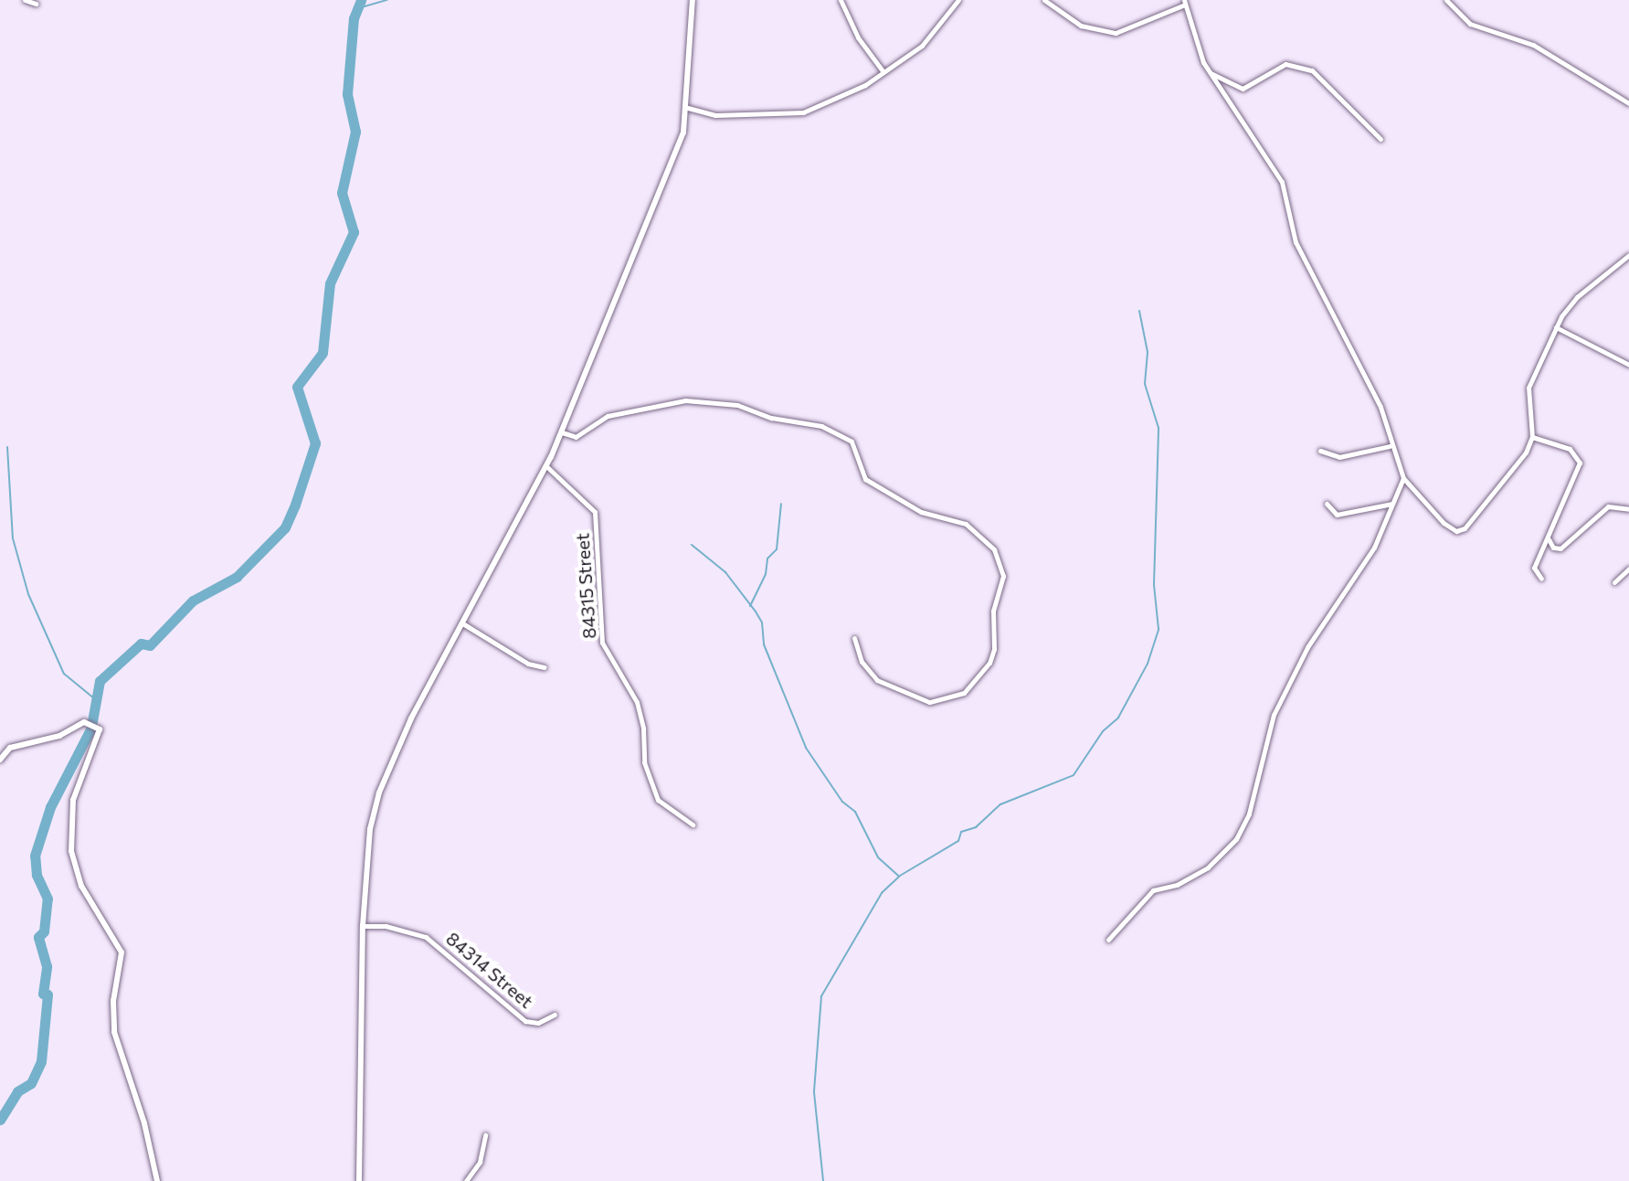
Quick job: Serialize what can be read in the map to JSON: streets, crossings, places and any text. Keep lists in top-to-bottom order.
{
  "streets": {
    "street": ["84315 Street", "84314 Street"]
  }
}
